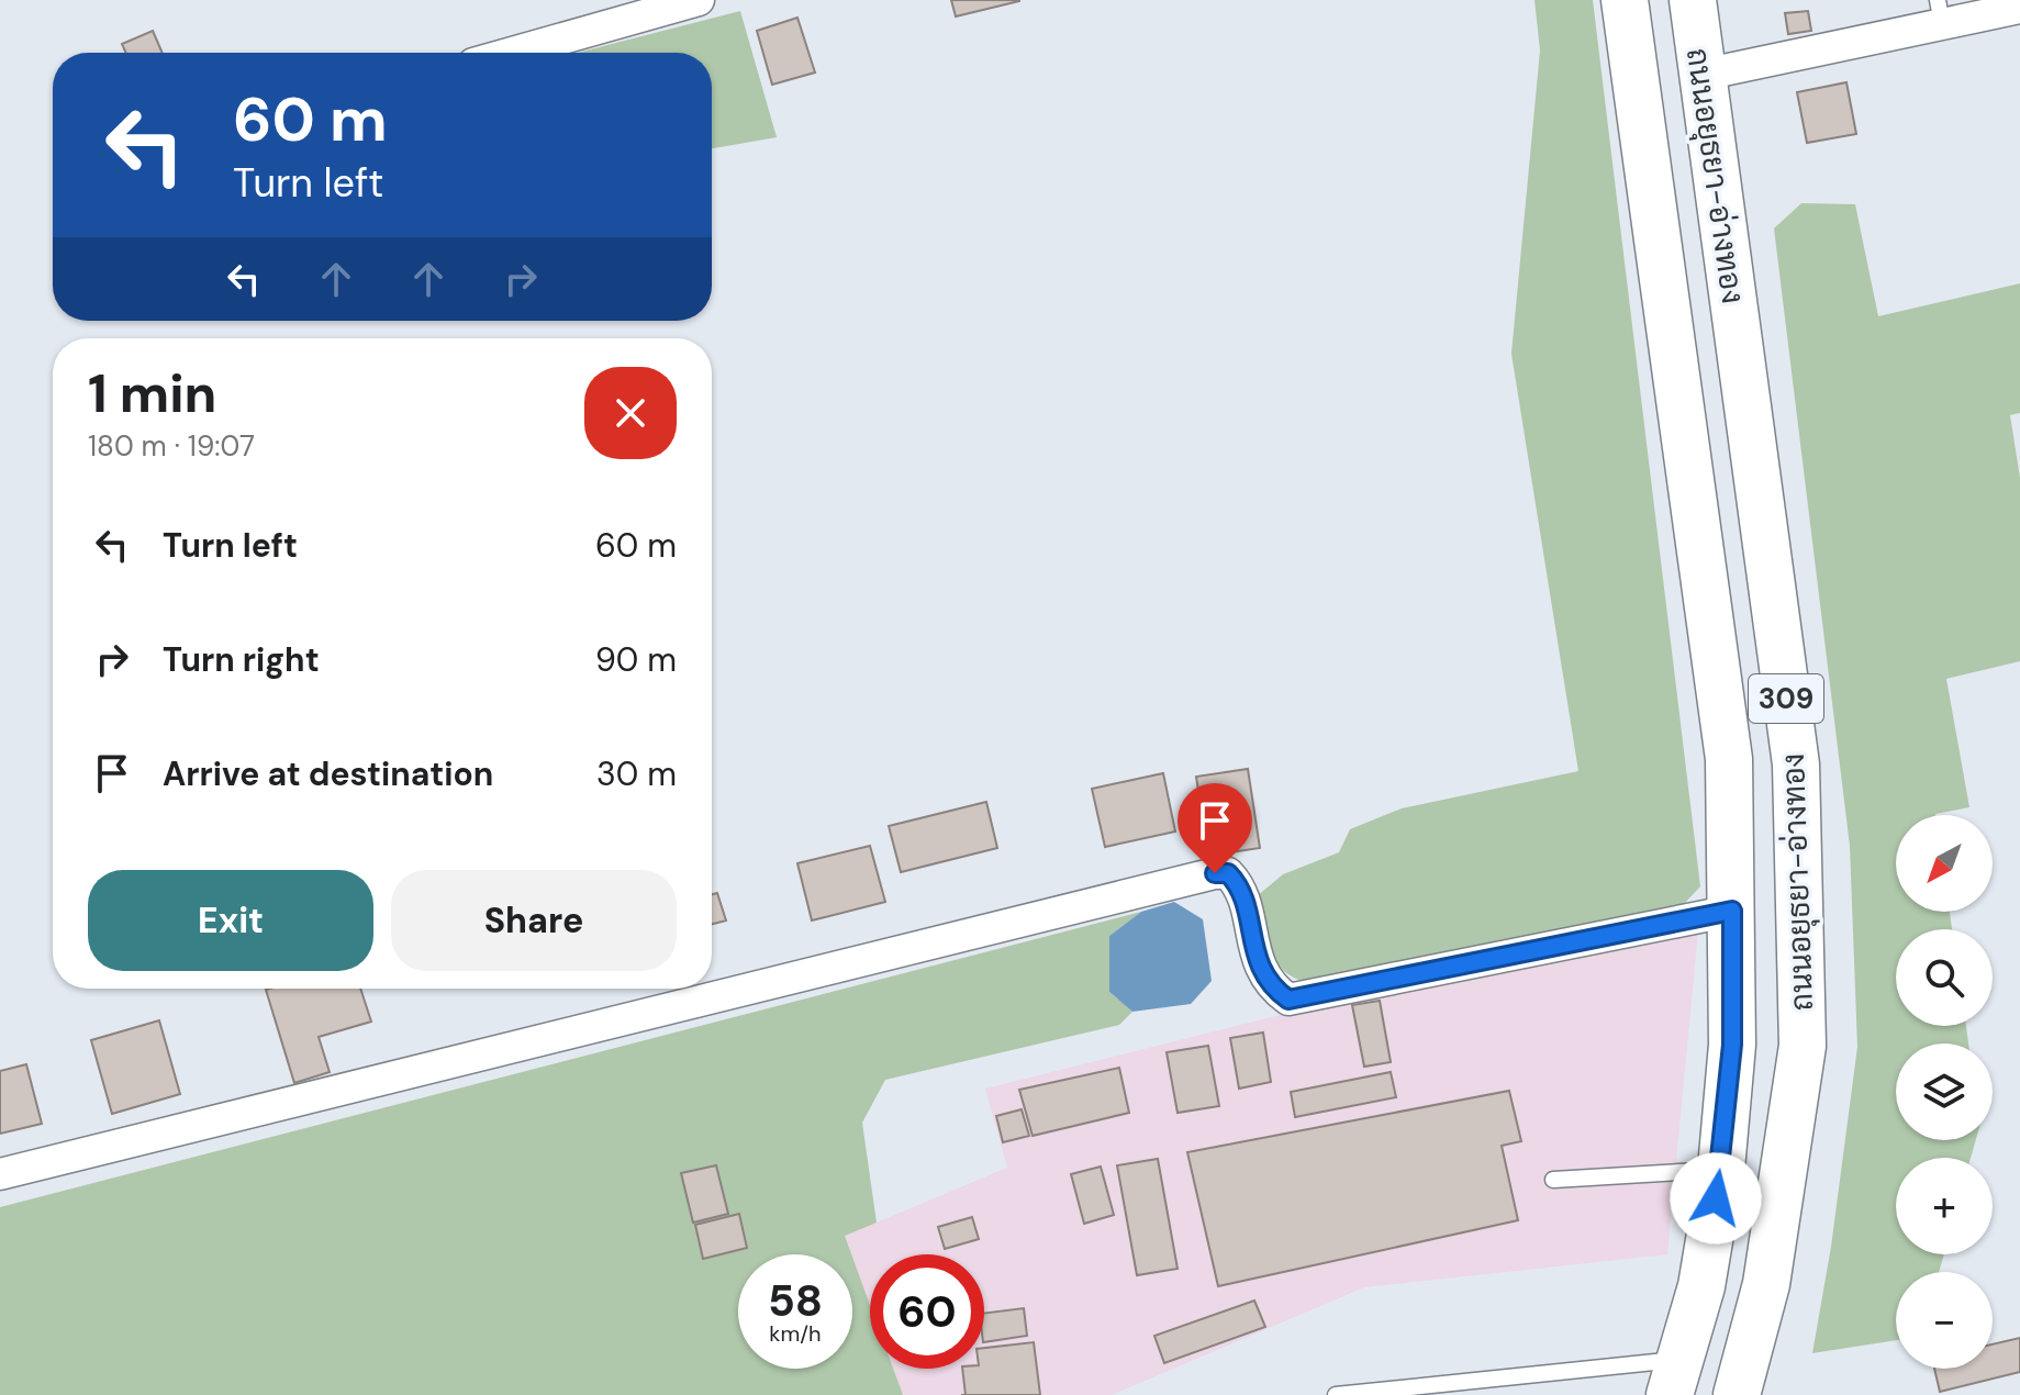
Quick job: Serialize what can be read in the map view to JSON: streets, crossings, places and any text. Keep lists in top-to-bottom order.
{
  "streets": {
    "main road": ["ถนนอยุธยา-อ่างทอง", "309"]
  },
  "north": "bottom left",
  "page": {
    "turn": ["60 m", "Turn left"],
    "heading": ["1 min", "180 m · 19:07"],
    "list": [
      {
        "name": "Turn left",
        "value": "60 m"
      },
      {
        "name": "Turn right",
        "value": "90 m"
      },
      {
        "name": "Arrive at destination",
        "value": "30 m"
      }
    ],
    "map_buttons": ["+", "−"],
    "buttons": ["Exit", "Share"],
    "speed": "58 km/h",
    "limit": "60"
  }
}
